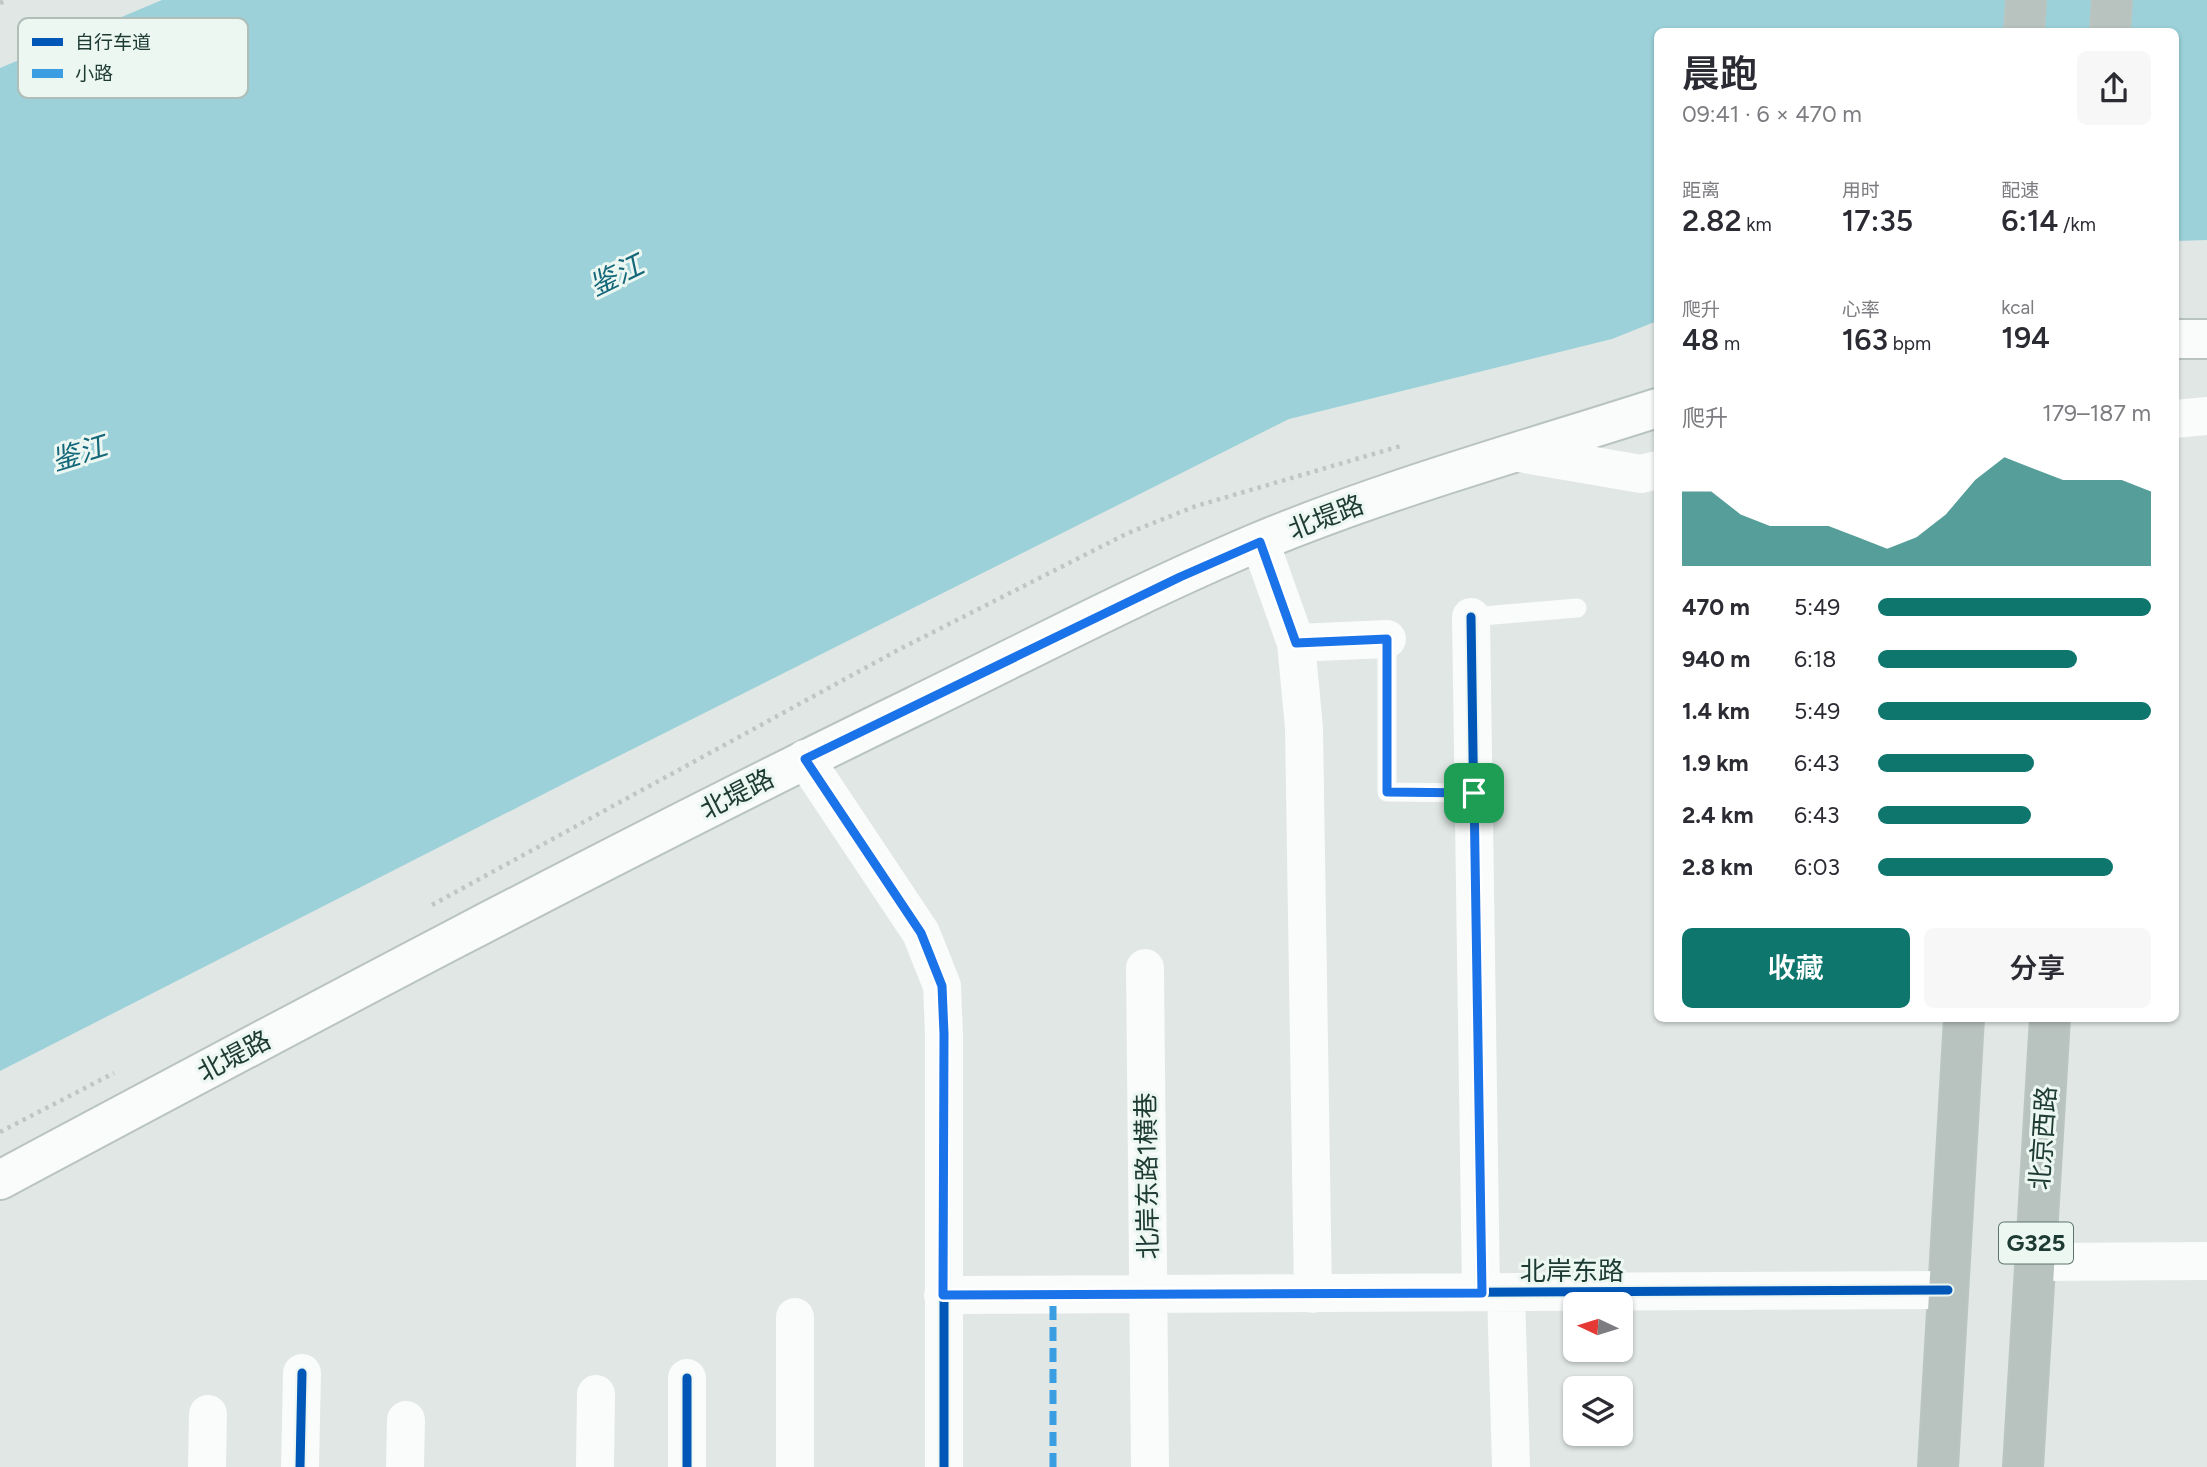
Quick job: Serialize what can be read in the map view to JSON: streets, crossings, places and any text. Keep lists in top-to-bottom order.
{
  "streets": {
    "highway": ["北京西路", "G325"],
    "street": ["北堤路", "北岸东路1横巷", "北岸东路"]
  },
  "crossings": [
    ["北岸东路1横巷", "北岸东路"]
  ],
  "water": ["鉴江"],
  "legend": ["自行车道", "小路"],
  "north": "left",
  "page": {
    "heading": ["晨跑", "09:41 · 6 × 470 m"],
    "stats": [
      ["距离", "2.82 km"],
      ["用时", "17:35"],
      ["配速", "6:14 /km"],
      ["爬升", "48 m"],
      ["心率", "163 bpm"],
      ["kcal", "194"]
    ],
    "chart": ["爬升", "179–187 m"],
    "list": [
      {
        "name": "470 m",
        "note": "5:49"
      },
      {
        "name": "940 m",
        "note": "6:18"
      },
      {
        "name": "1.4 km",
        "note": "5:49"
      },
      {
        "name": "1.9 km",
        "note": "6:43"
      },
      {
        "name": "2.4 km",
        "note": "6:43"
      },
      {
        "name": "2.8 km",
        "note": "6:03"
      }
    ],
    "buttons": ["收藏", "分享"]
  }
}
